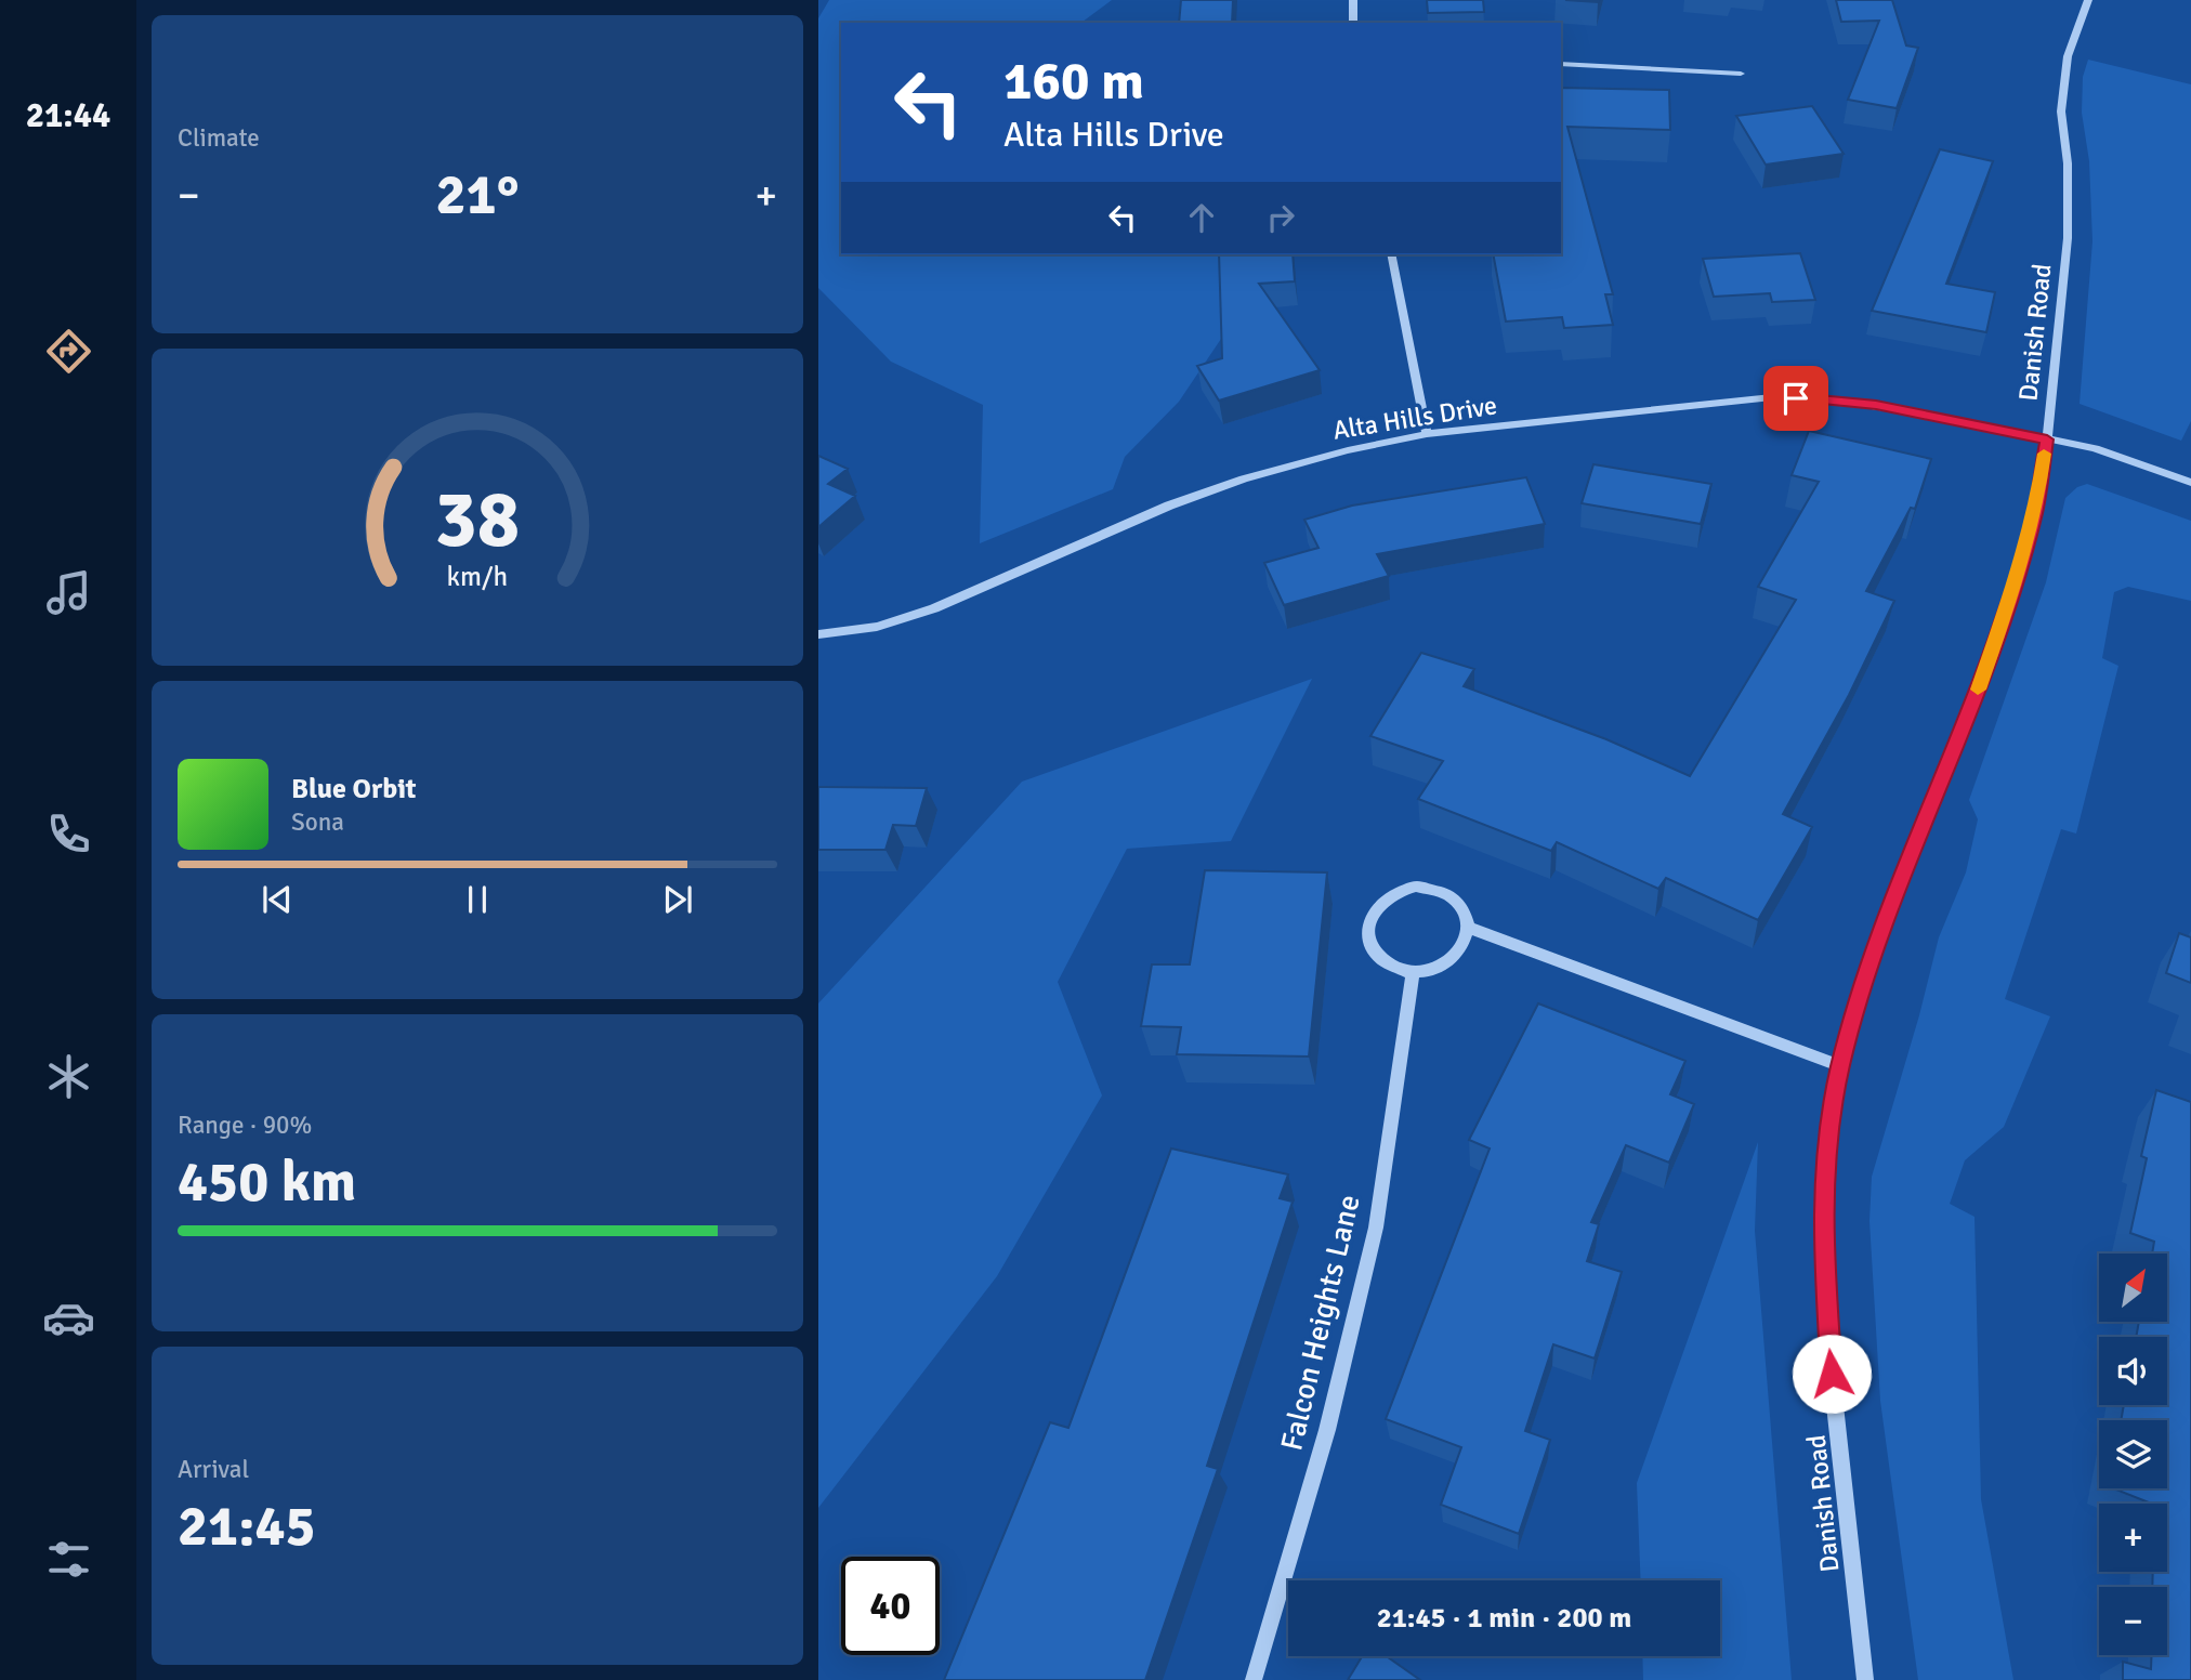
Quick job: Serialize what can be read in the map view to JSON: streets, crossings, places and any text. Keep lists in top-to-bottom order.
{
  "streets": {
    "street": ["Danish Road", "Alta Hills Drive", "Falcon Heights Lane"]
  },
  "crossings": [
    ["Danish Road", "Alta Hills Drive"]
  ],
  "north": "top right",
  "page": {
    "tabs": "21:44",
    "tile": [
      "Climate",
      ["Range · 90%", "450 km"],
      ["Arrival", "21:45"]
    ],
    "turn": ["160 m", "Alta Hills Drive"],
    "heat": ["−", "21°", "+"],
    "song": ["Blue Orbit", "Sona"],
    "map_buttons": ["+", "−"],
    "limit": "40",
    "trip": "21:45 · 1 min · 200 m",
    "gauge": ["38", "km/h"]
  }
}
